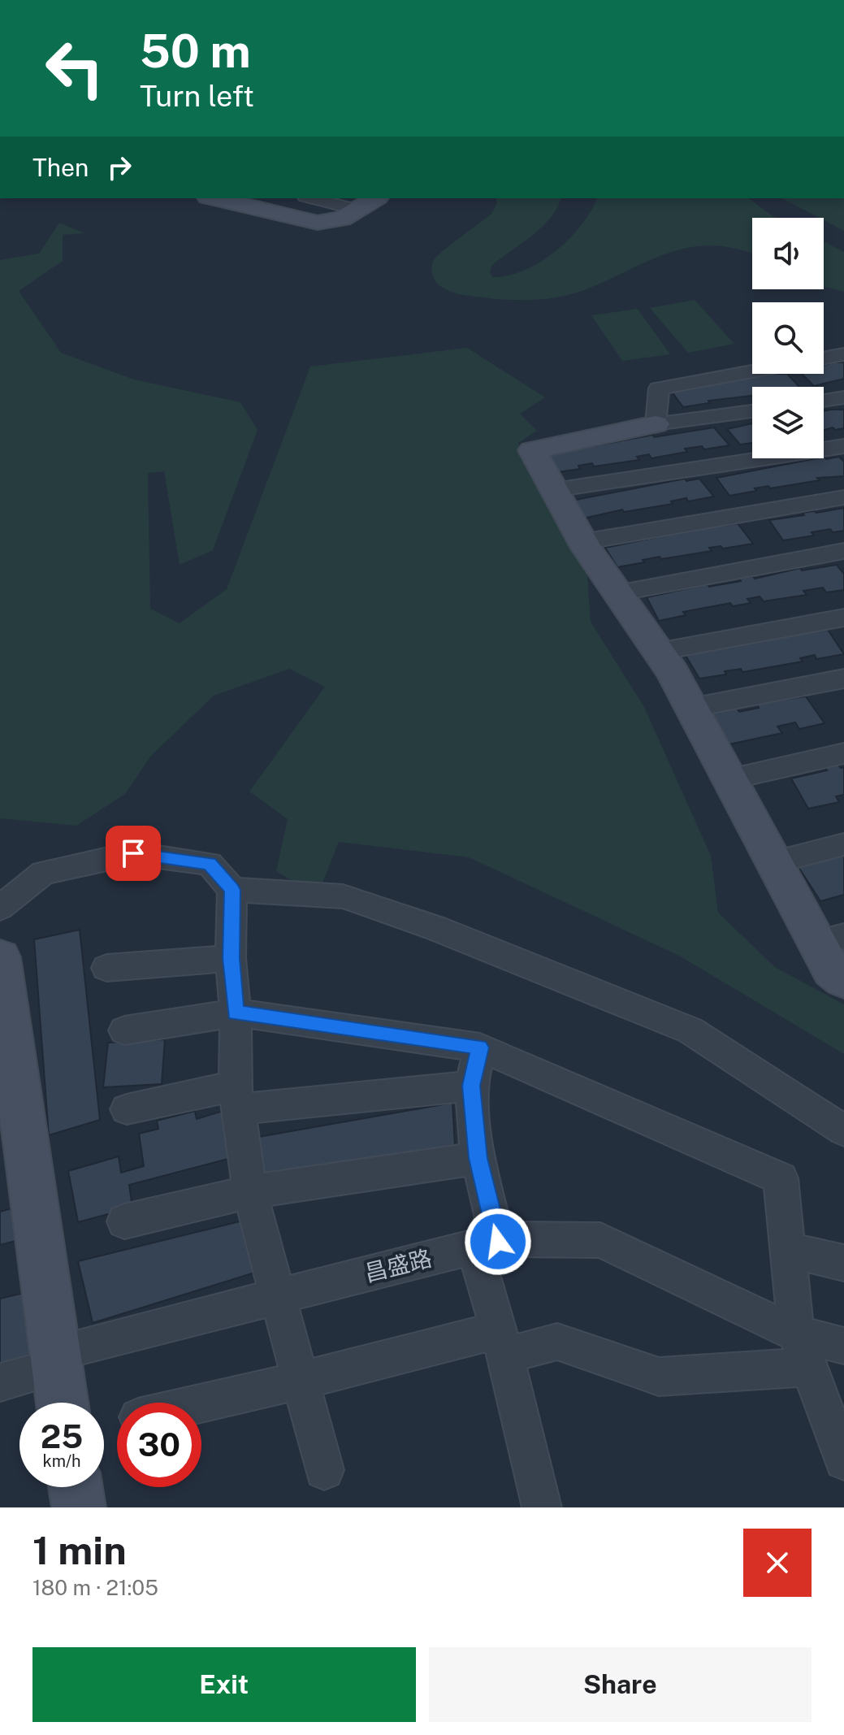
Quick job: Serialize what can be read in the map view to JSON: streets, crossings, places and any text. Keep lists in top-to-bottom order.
{
  "streets": {
    "street": ["昌盛路"]
  },
  "page": {
    "turn": ["50 m", "Turn left"],
    "then": "Then",
    "speed": "25 km/h",
    "limit": "30",
    "heading": ["1 min", "180 m · 21:05"],
    "buttons": ["Exit", "Share"]
  }
}
